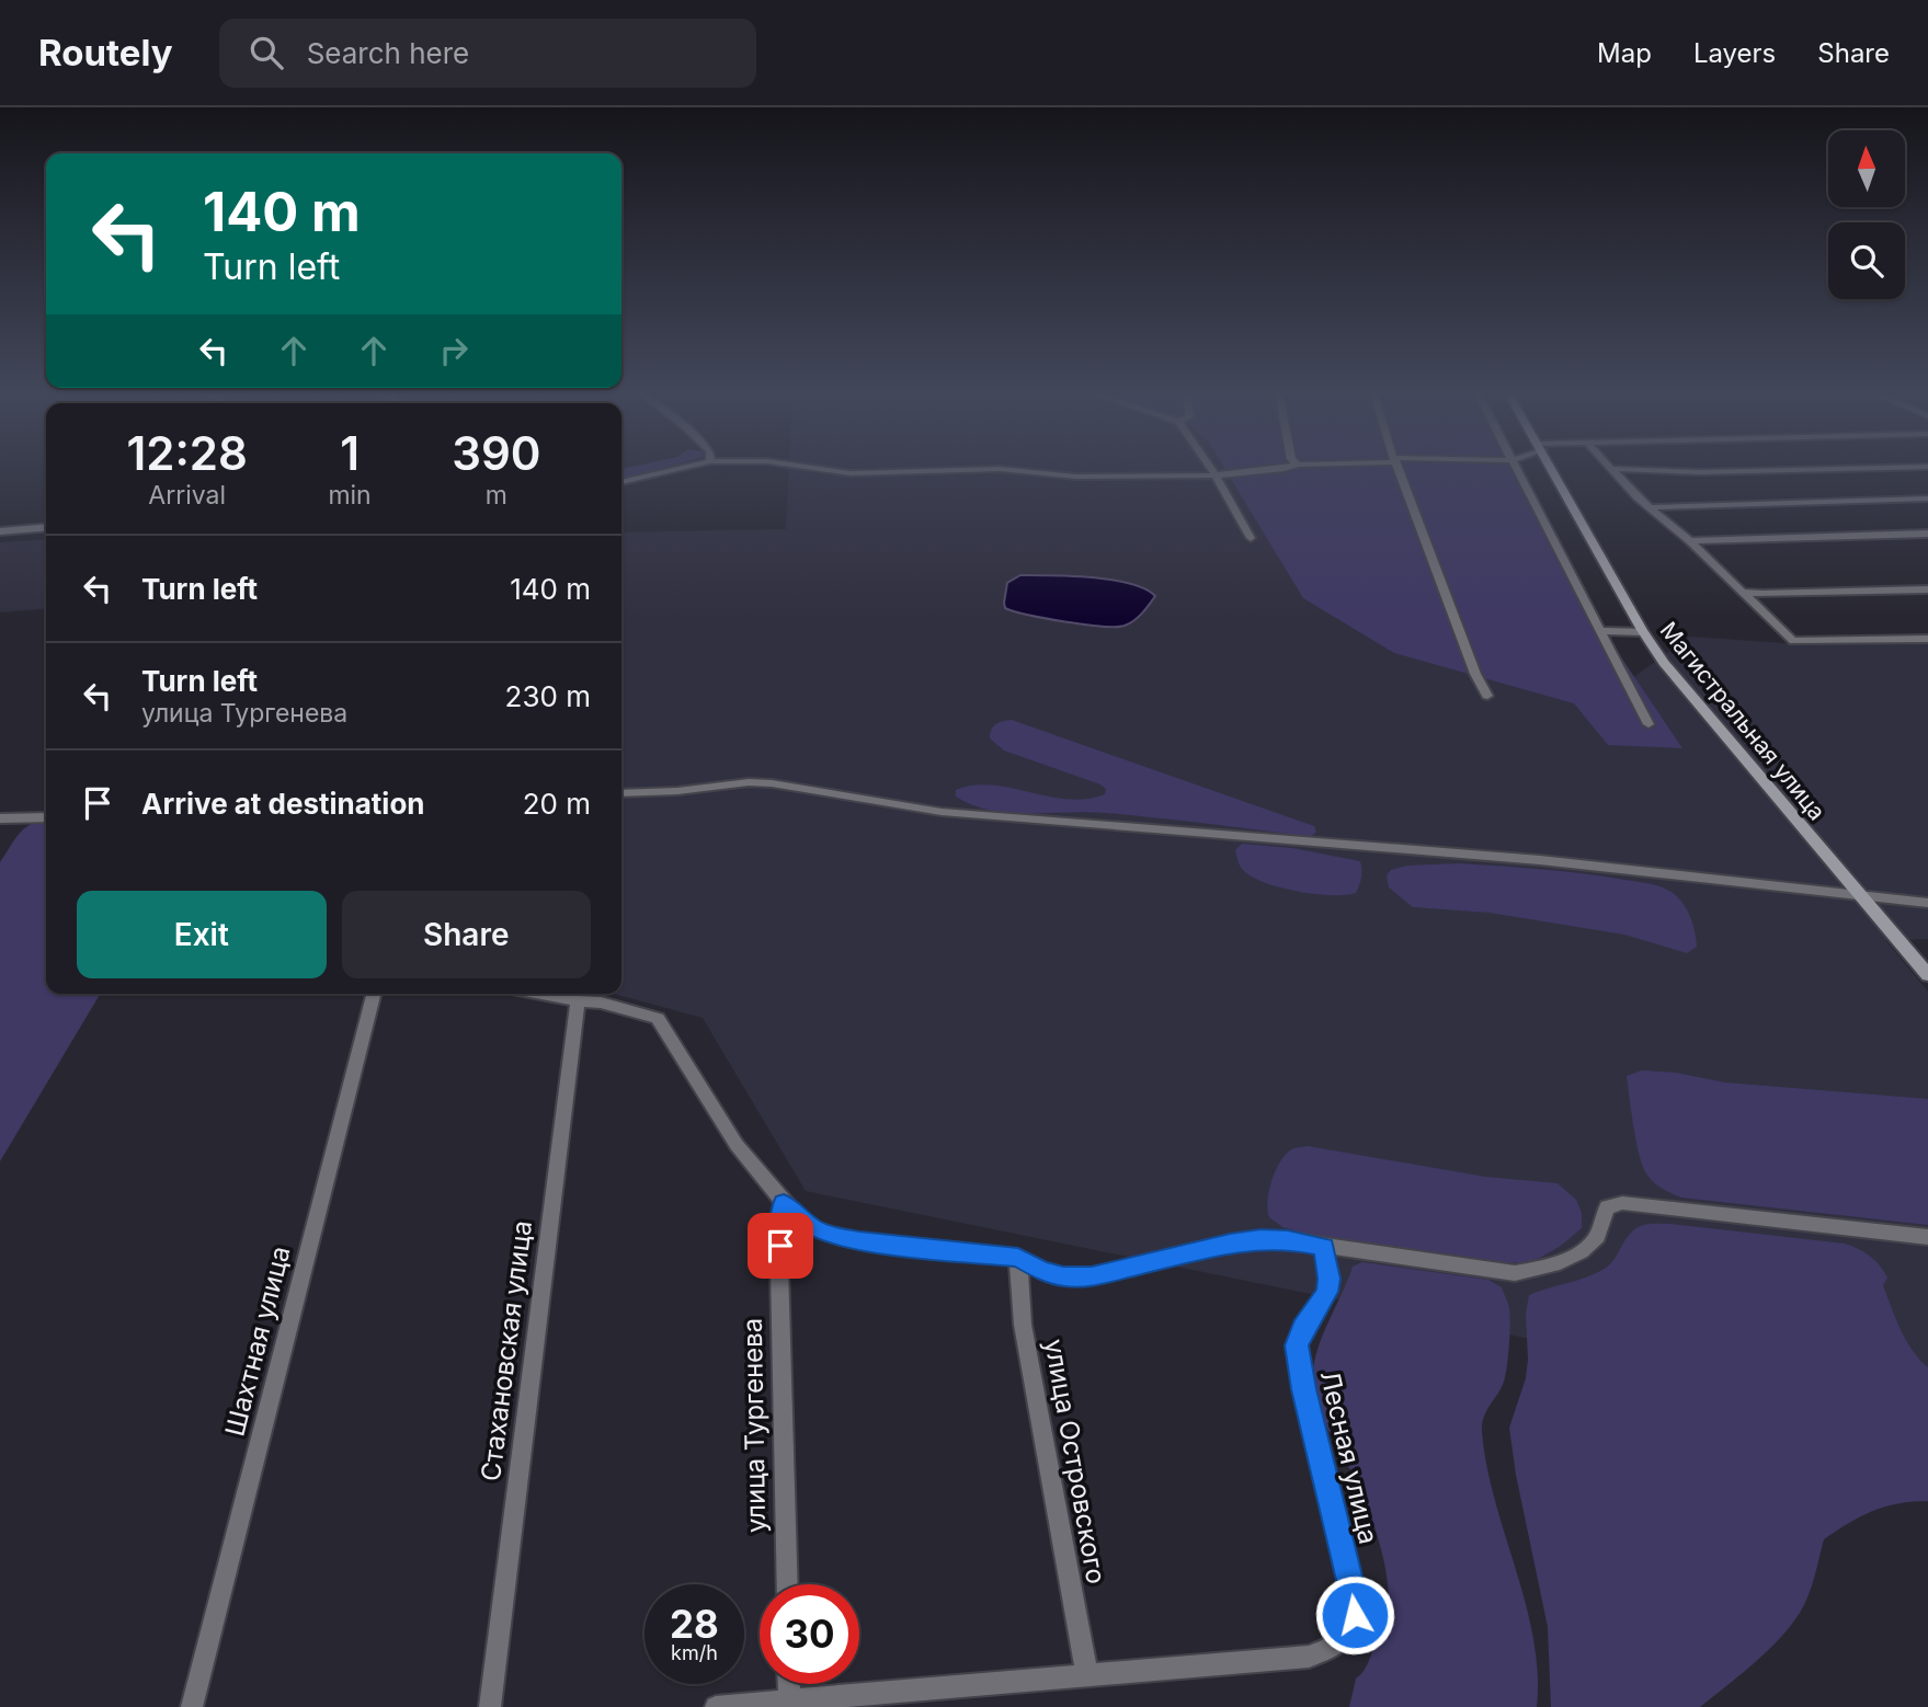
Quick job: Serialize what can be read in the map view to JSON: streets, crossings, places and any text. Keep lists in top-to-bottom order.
{
  "streets": {
    "main road": ["Магистральная улица"],
    "street": [
      "Шахтная улица",
      "Стахановская улица",
      "улица Тургенева",
      "Лесная улица",
      "улица Островского"
    ]
  },
  "north": "top",
  "page": {
    "header": "Routely",
    "search": "Search here",
    "nav": ["Map", "Layers", "Share"],
    "turn": ["140 m", "Turn left"],
    "eta": [
      "12:28",
      "Arrival",
      "1",
      "min",
      "390",
      "m"
    ],
    "list": [
      {
        "name": "Turn left",
        "value": "140 m"
      },
      {
        "name": "Turn left",
        "note": "улица Тургенева",
        "value": "230 m"
      },
      {
        "name": "Arrive at destination",
        "value": "20 m"
      }
    ],
    "buttons": ["Exit", "Share"],
    "speed": "28 km/h",
    "limit": "30"
  }
}
